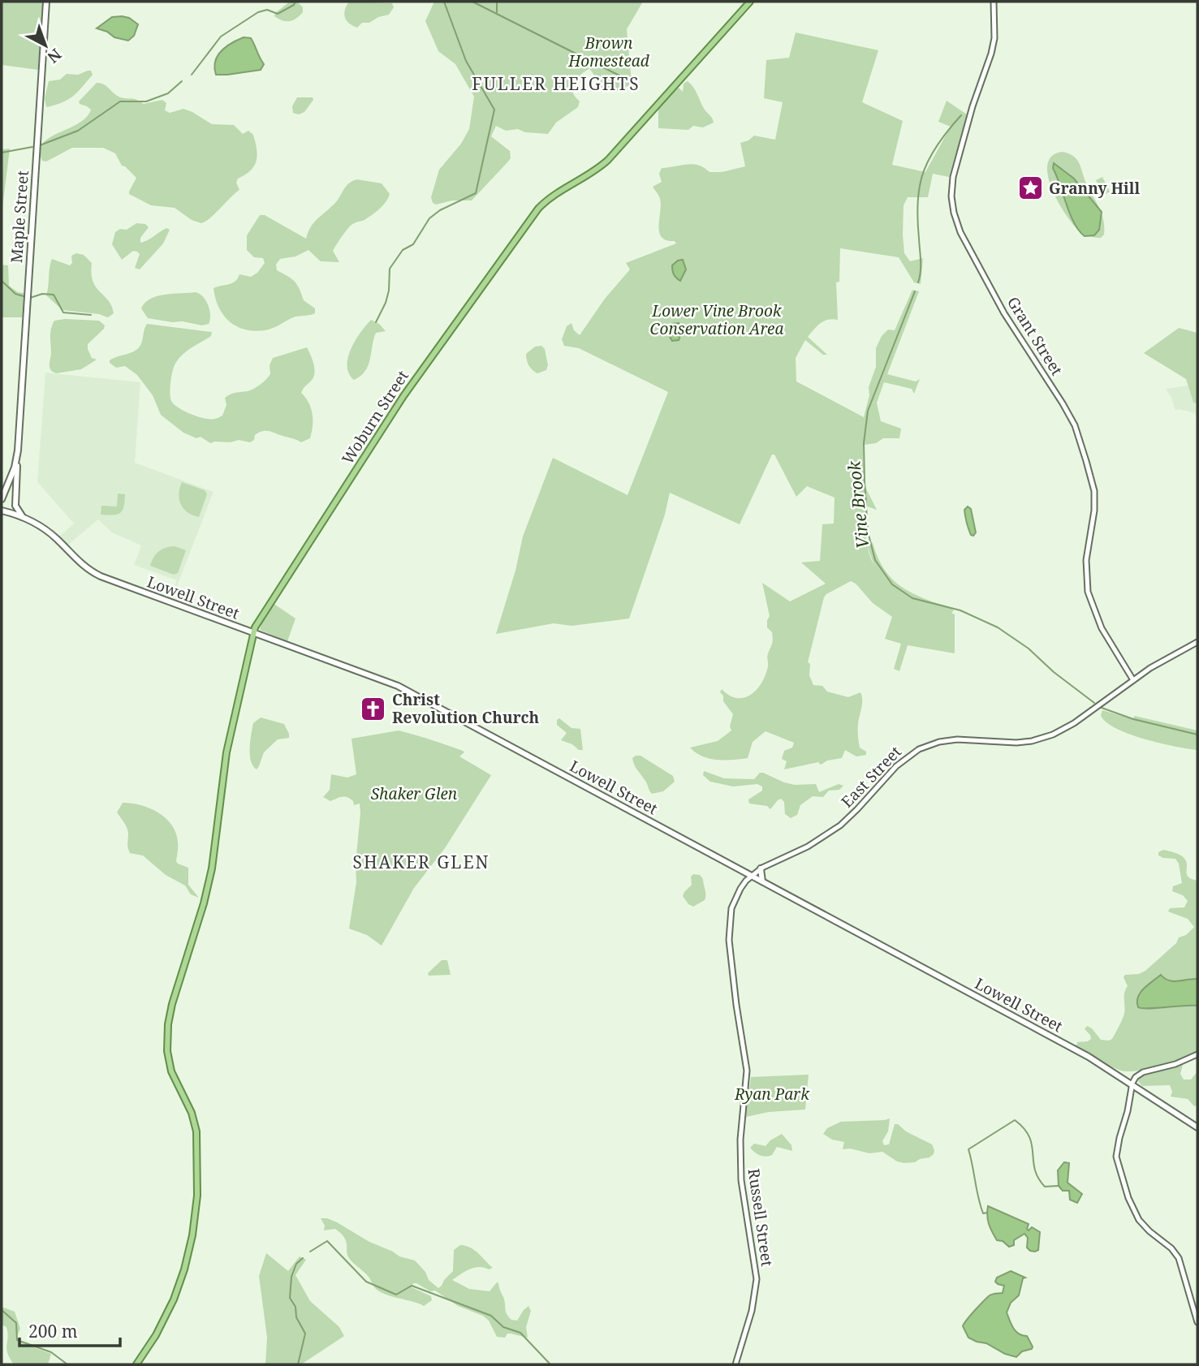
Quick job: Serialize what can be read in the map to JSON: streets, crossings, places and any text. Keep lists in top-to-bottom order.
{
  "streets": {
    "main road": ["Maple Street", "Woburn Street", "Lowell Street"],
    "street": ["Grant Street", "East Street", "Russell Street"]
  },
  "crossings": [
    ["Grant Street", "East Street"],
    ["Woburn Street", "Lowell Street"],
    ["Lowell Street", "East Street"],
    ["East Street", "Russell Street"]
  ],
  "districts": ["FULLER HEIGHTS", "SHAKER GLEN"],
  "water": ["Vine Brook"],
  "parks": [
    "Brown Homestead",
    "Lower Vine Brook Conservation Area",
    "Shaker Glen",
    "Ryan Park"
  ],
  "places": {
    "place": ["Granny Hill"],
    "church": ["Christ Revolution Church"]
  },
  "scale_bar": "200 m",
  "north": "bottom right"
}
